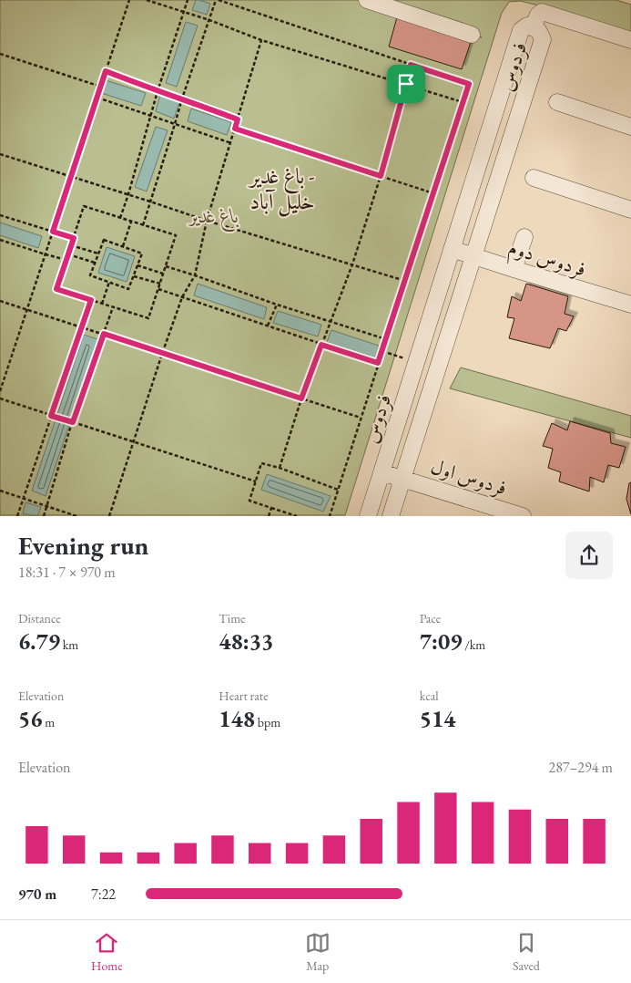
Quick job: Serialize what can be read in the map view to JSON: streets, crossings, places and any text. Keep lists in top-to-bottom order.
{
  "streets": {
    "street": ["فردوس", "فردوس دوم", "فردوس اول"]
  },
  "crossings": [
    ["فردوس", "فردوس دوم"],
    ["فردوس", "فردوس اول"]
  ],
  "districts": ["باغ غدیر - خلیل آباد"],
  "parks": ["باغ غدیر"],
  "page": {
    "heading": ["Evening run", "18:31 · 7 × 970 m"],
    "stats": [
      ["Distance", "6.79 km"],
      ["Time", "48:33"],
      ["Pace", "7:09 /km"],
      ["Elevation", "56 m"],
      ["Heart rate", "148 bpm"],
      ["kcal", "514"]
    ],
    "chart": ["Elevation", "287–294 m"],
    "list": [
      {
        "name": "970 m",
        "note": "7:22"
      }
    ],
    "tabs": ["Home", "Map", "Saved"]
  }
}
